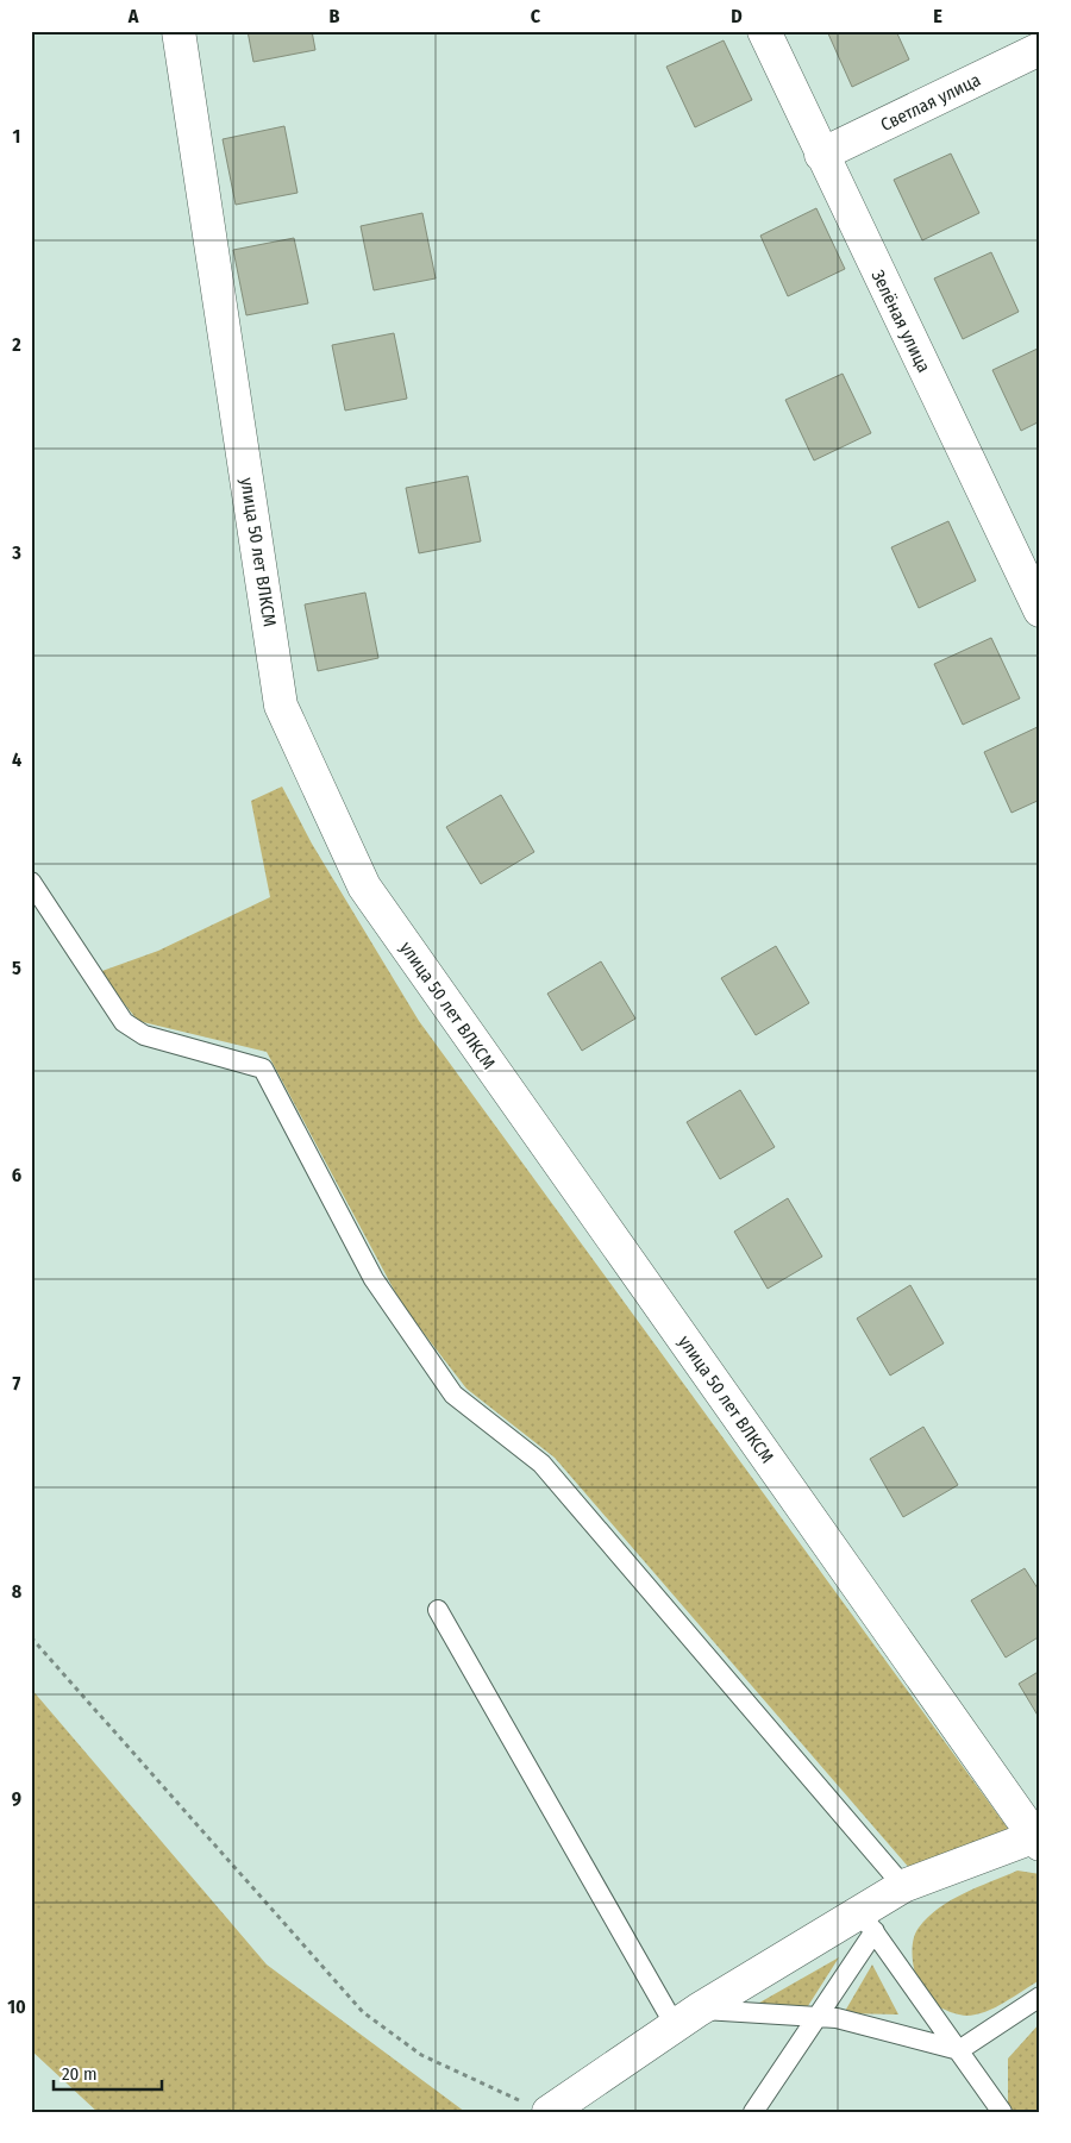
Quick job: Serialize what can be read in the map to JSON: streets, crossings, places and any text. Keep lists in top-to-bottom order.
{
  "streets": {
    "street": ["Светлая улица", "Зелёная улица", "улица 50 лет ВЛКСМ"]
  },
  "crossings": [
    ["Светлая улица", "Зелёная улица"]
  ],
  "scale_bar": "20 m",
  "grid": {
    "columns": [
      "A",
      "B",
      "C",
      "D",
      "E"
    ],
    "rows": [
      "1",
      "2",
      "3",
      "4",
      "5",
      "6",
      "7",
      "8",
      "9",
      "10"
    ]
  }
}
